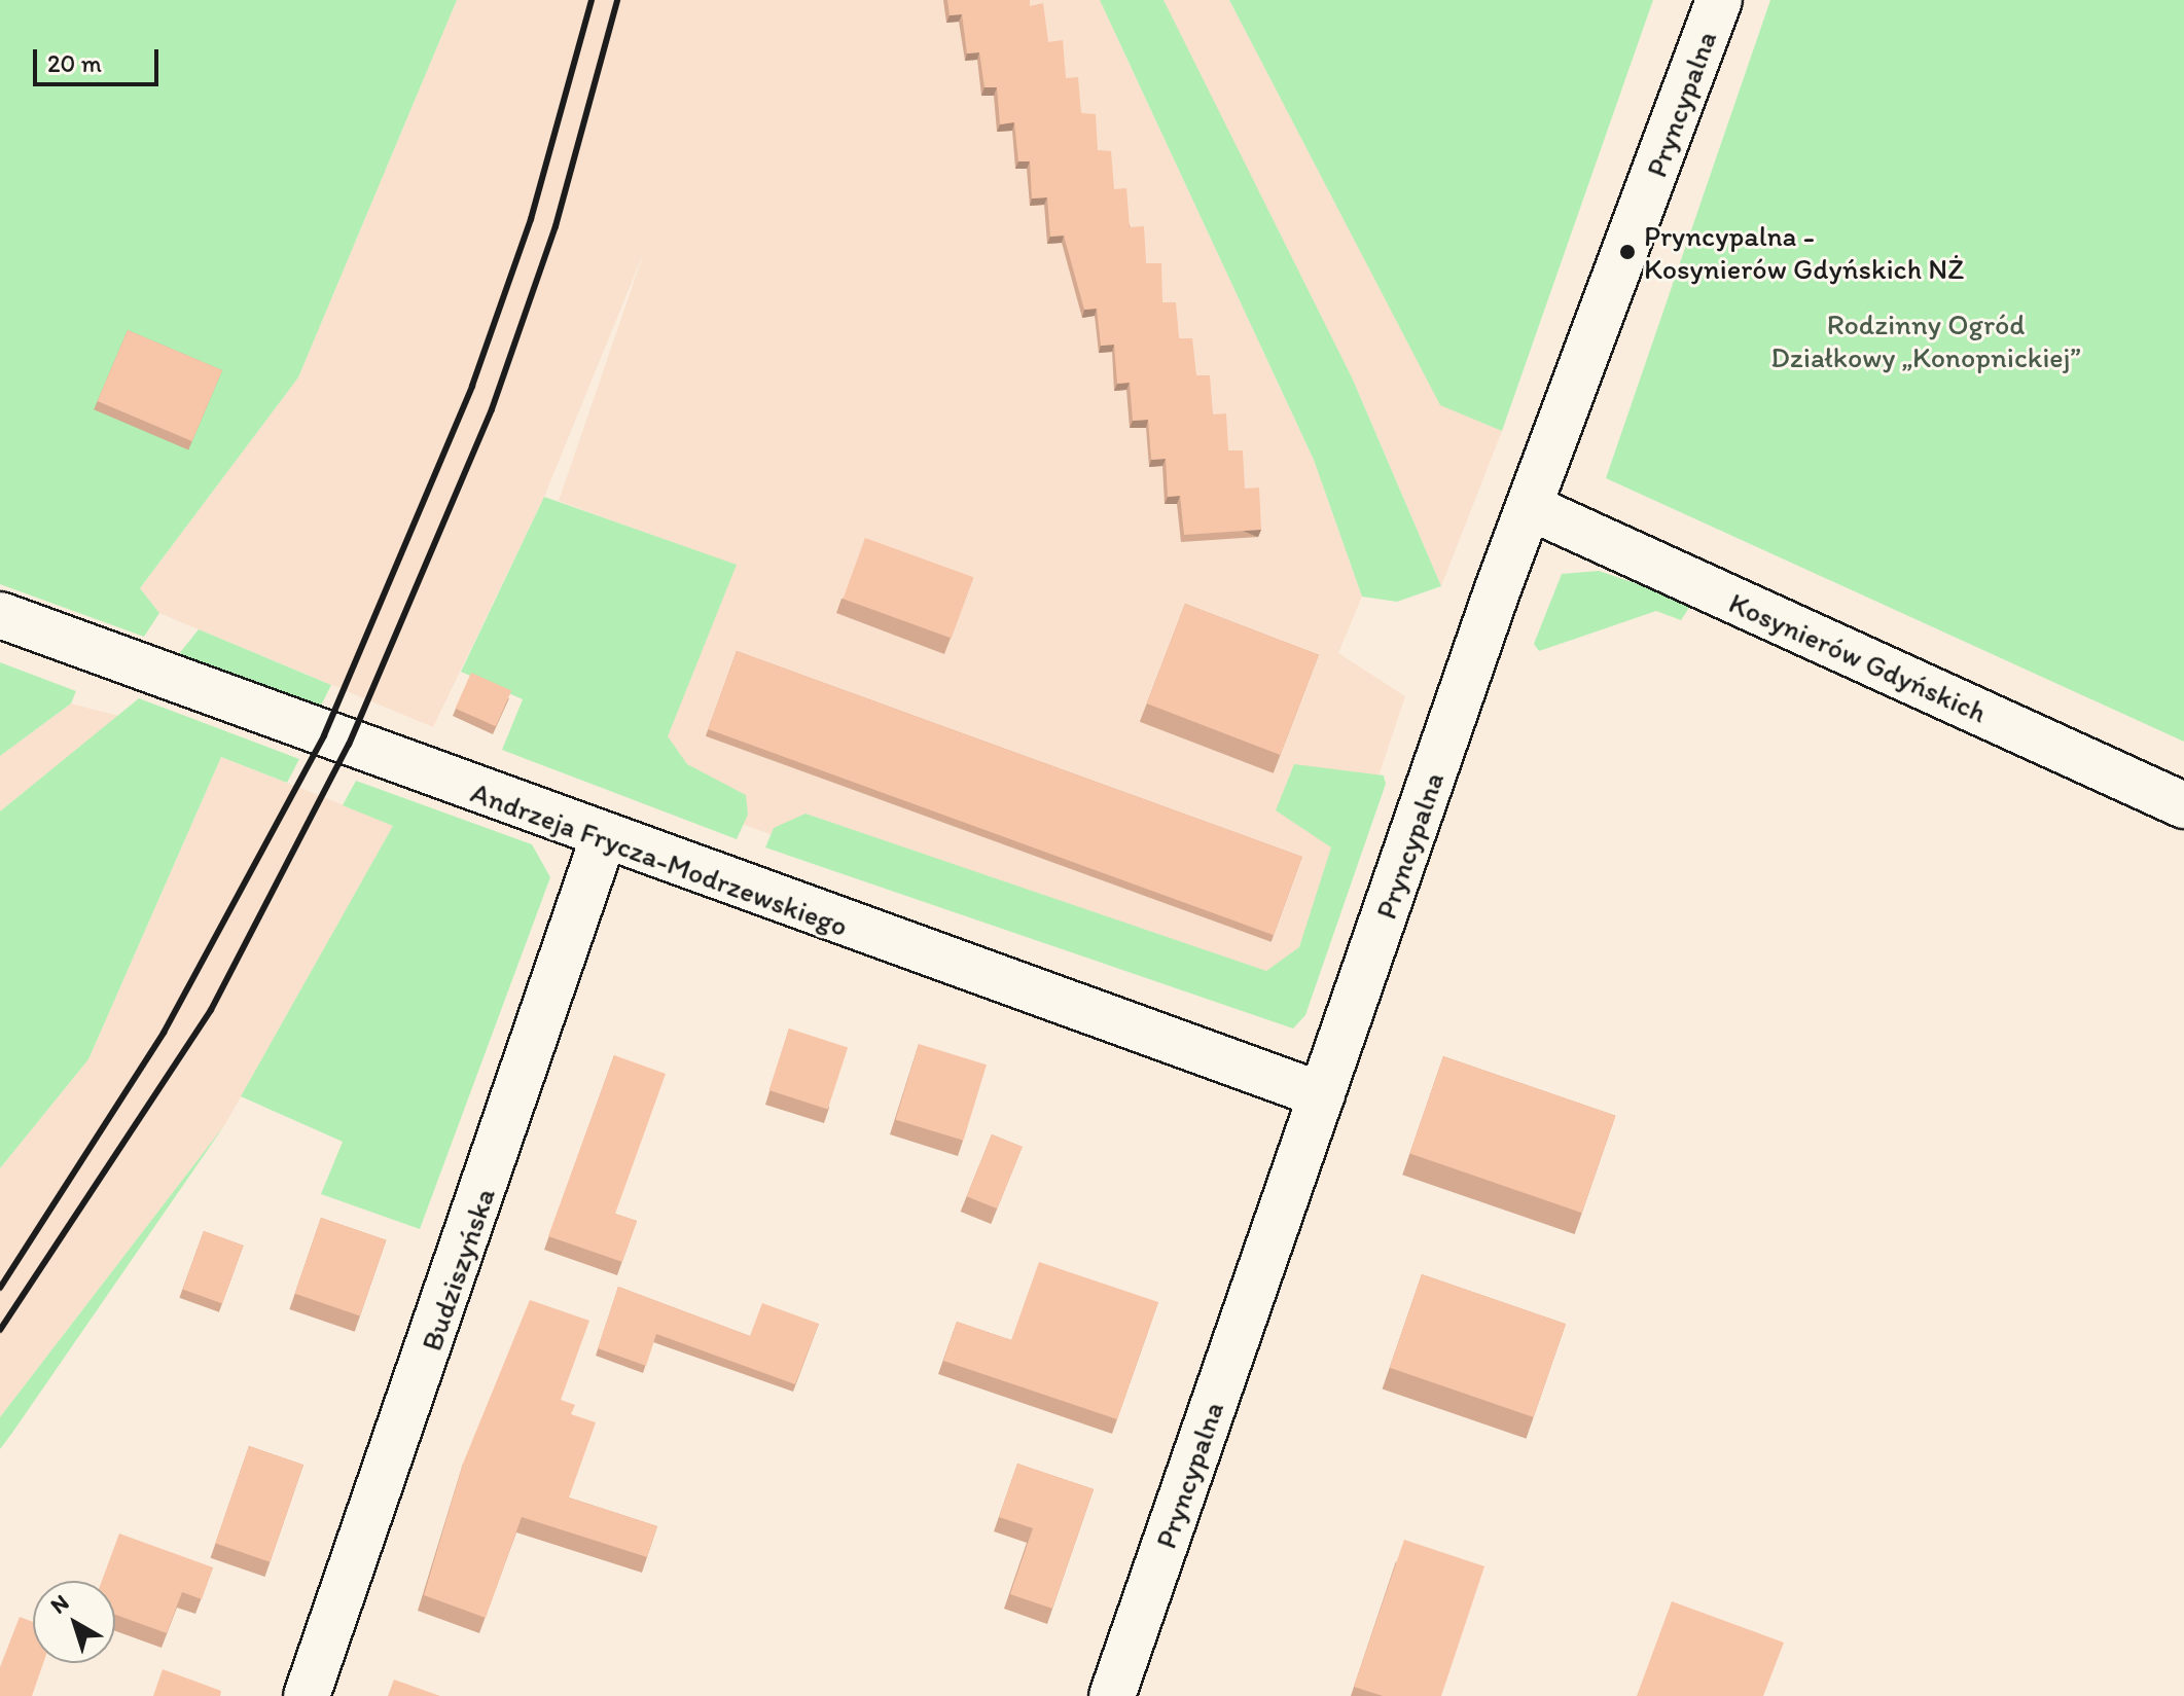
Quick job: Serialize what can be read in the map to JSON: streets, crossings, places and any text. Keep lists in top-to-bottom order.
{
  "streets": {
    "street": [
      "Pryncypalna",
      "Kosynierów Gdyńskich",
      "Andrzeja Frycza-Modrzewskiego",
      "Budziszyńska"
    ]
  },
  "crossings": [
    ["Pryncypalna", "Kosynierów Gdyńskich"],
    ["Pryncypalna", "Andrzeja Frycza-Modrzewskiego"],
    ["Andrzeja Frycza-Modrzewskiego", "Budziszyńska"]
  ],
  "parks": ["Rodzinny Ogród Działkowy „Konopnickiej”"],
  "places": ["Pryncypalna - Kosynierów Gdyńskich NŻ"],
  "scale_bar": "20 m",
  "north": "top left"
}
